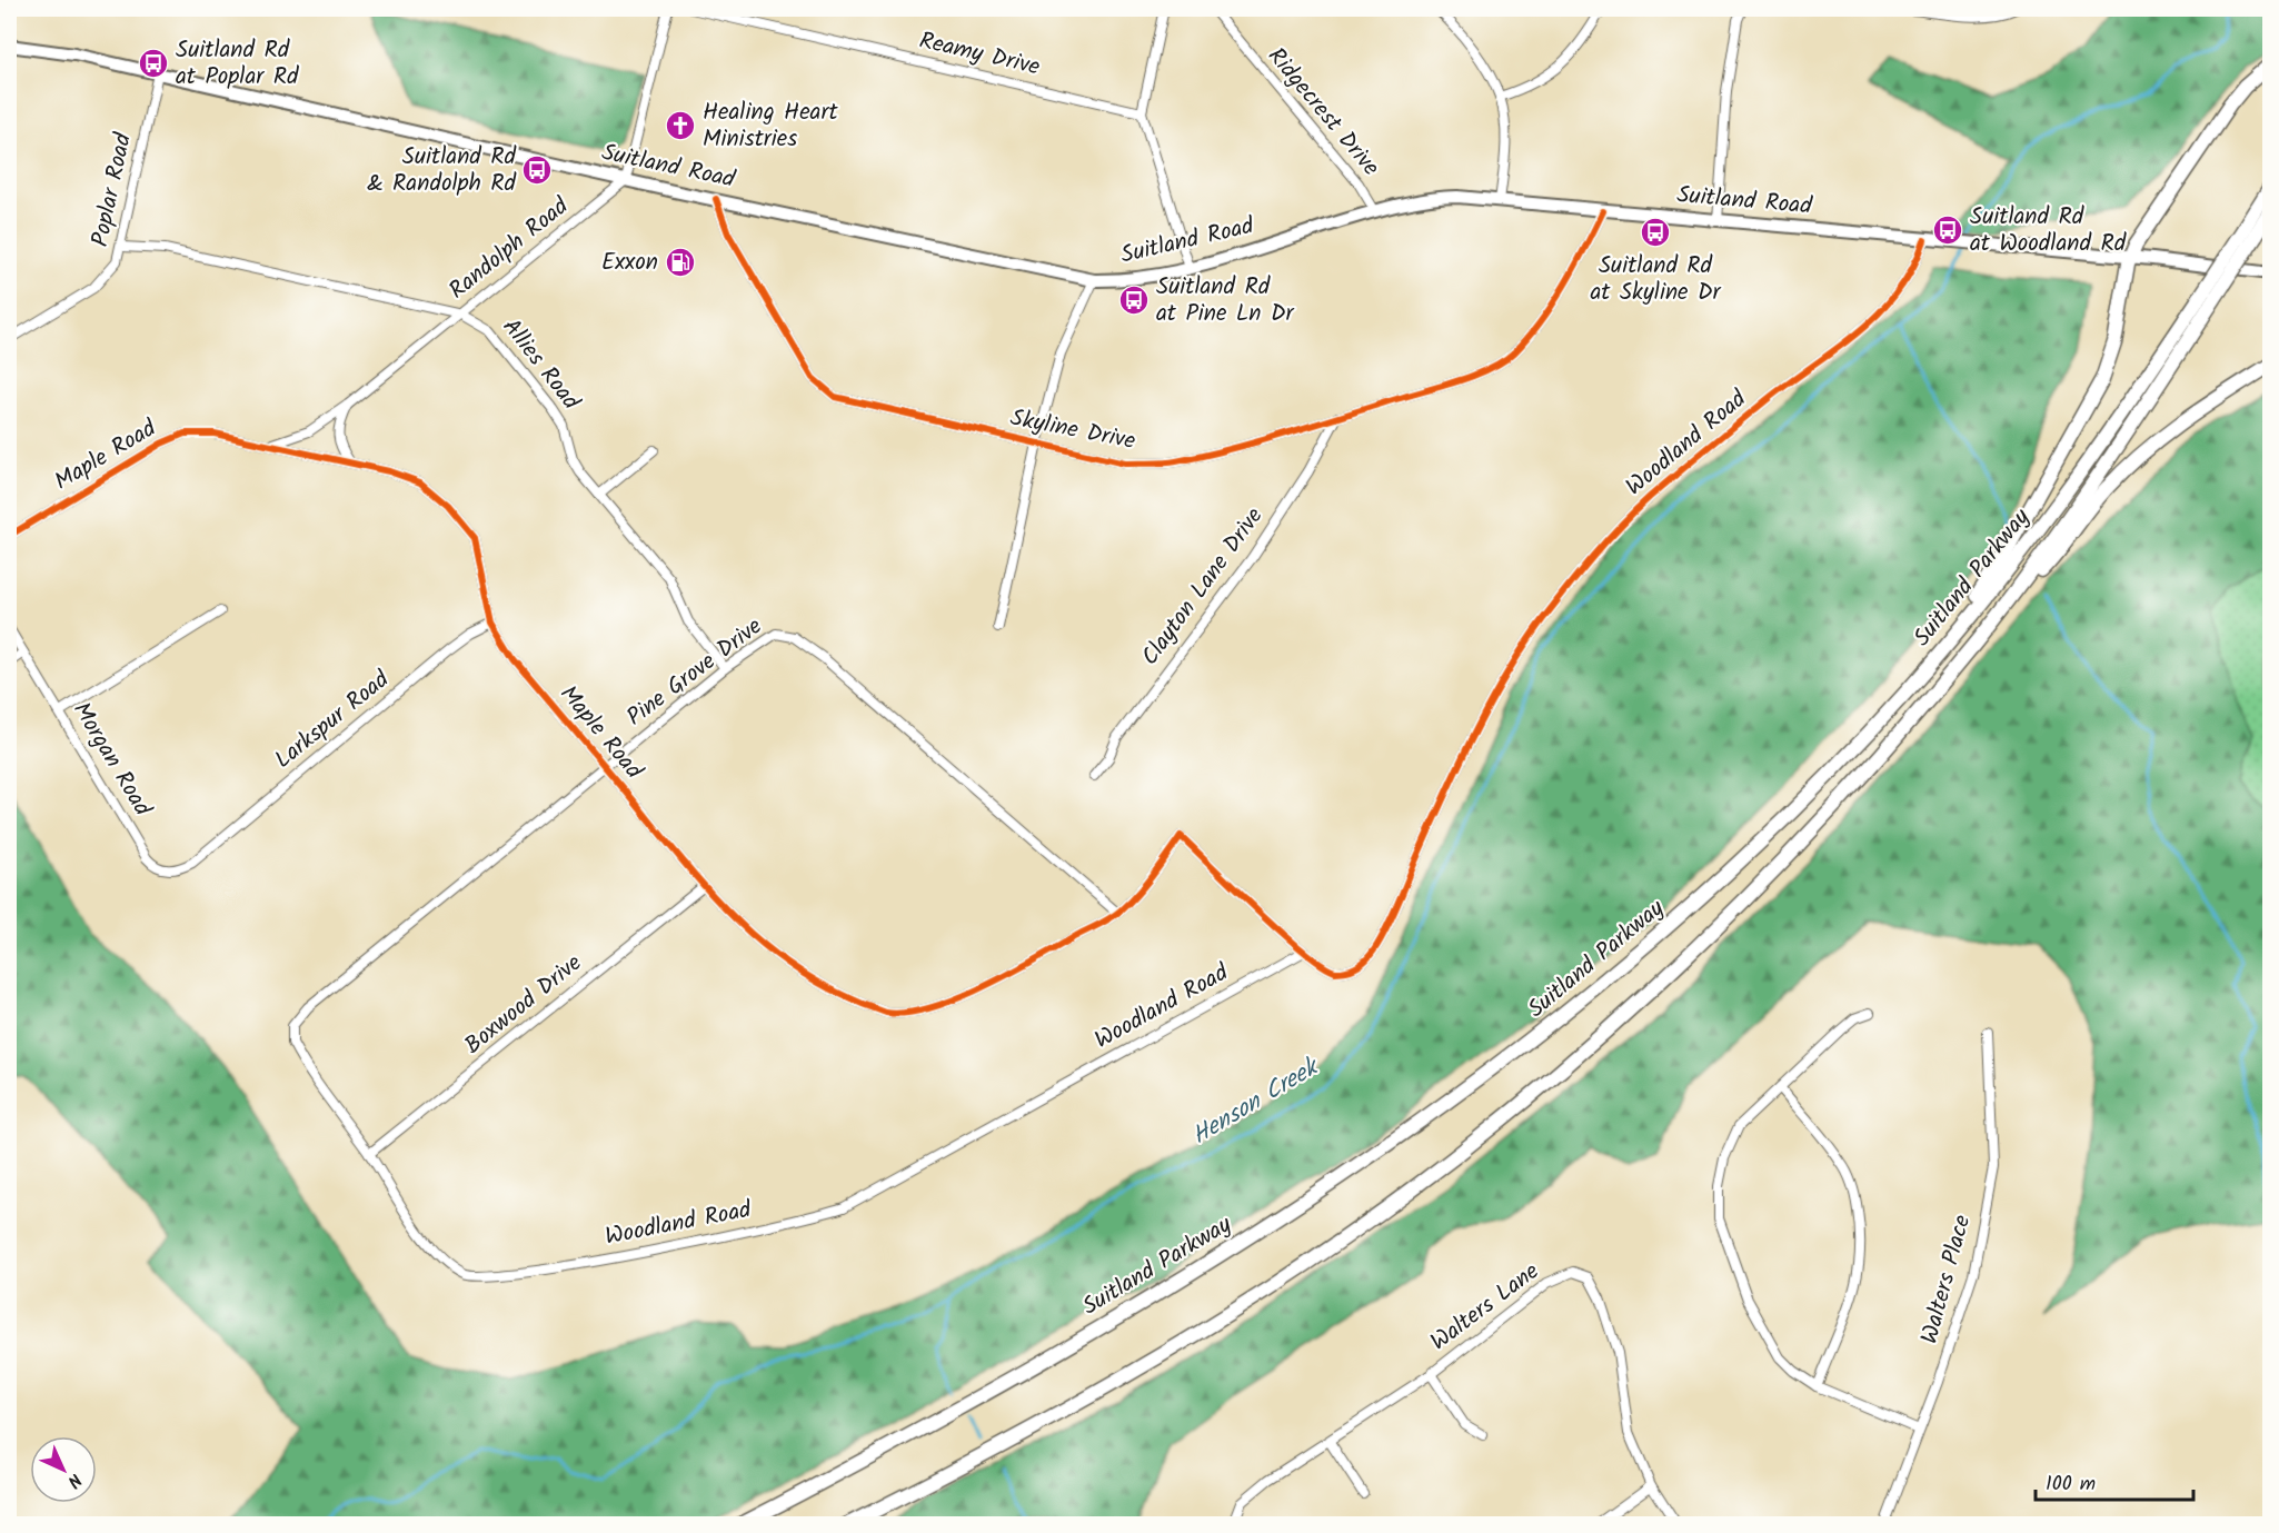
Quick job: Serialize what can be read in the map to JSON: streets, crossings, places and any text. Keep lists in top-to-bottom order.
{
  "streets": {
    "highway": ["Suitland Parkway"],
    "main road": ["Suitland Road"],
    "street": [
      "Reamy Drive",
      "Ridgecrest Drive",
      "Poplar Road",
      "Randolph Road",
      "Allies Road",
      "Skyline Drive",
      "Woodland Road",
      "Maple Road",
      "Clayton Lane Drive",
      "Pine Grove Drive",
      "Larkspur Road",
      "Morgan Road",
      "Boxwood Drive",
      "Walters Place",
      "Walters Lane"
    ]
  },
  "crossings": [
    ["Ridgecrest Drive", "Suitland Road"],
    ["Suitland Road", "Poplar Road"],
    ["Suitland Road", "Randolph Road"],
    ["Suitland Road", "Skyline Drive"],
    ["Suitland Road", "Woodland Road"],
    ["Poplar Road", "Allies Road"],
    ["Randolph Road", "Allies Road"],
    ["Randolph Road", "Maple Road"],
    ["Allies Road", "Pine Grove Drive"],
    ["Skyline Drive", "Clayton Lane Drive"],
    ["Woodland Road", "Maple Road"],
    ["Woodland Road", "Pine Grove Drive"],
    ["Woodland Road", "Boxwood Drive"],
    ["Maple Road", "Pine Grove Drive"],
    ["Maple Road", "Larkspur Road"],
    ["Maple Road", "Boxwood Drive"],
    ["Larkspur Road", "Morgan Road"]
  ],
  "water": ["Henson Creek"],
  "places": {
    "bus stop": [
      "Suitland Rd at Poplar Rd",
      "Suitland Rd & Randolph Rd",
      "Suitland Rd at Woodland Rd",
      "Suitland Rd at Skyline Dr",
      "Suitland Rd at Pine Ln Dr"
    ],
    "church": ["Healing Heart Ministries"],
    "fuel station": ["Exxon"]
  },
  "scale_bar": "100 m",
  "north": "bottom right"
}
